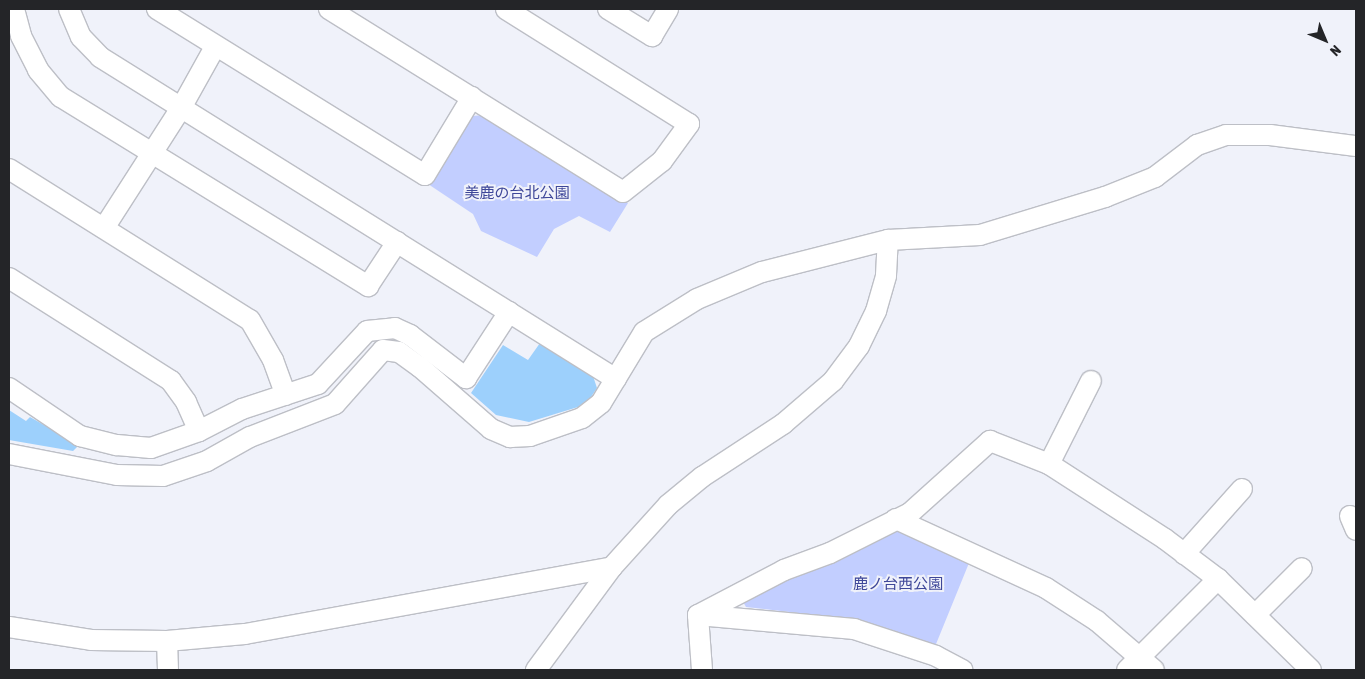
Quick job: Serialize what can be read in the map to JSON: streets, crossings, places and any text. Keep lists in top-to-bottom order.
{
  "parks": ["美鹿の台北公園", "鹿ノ台西公園"],
  "north": "bottom right"
}
